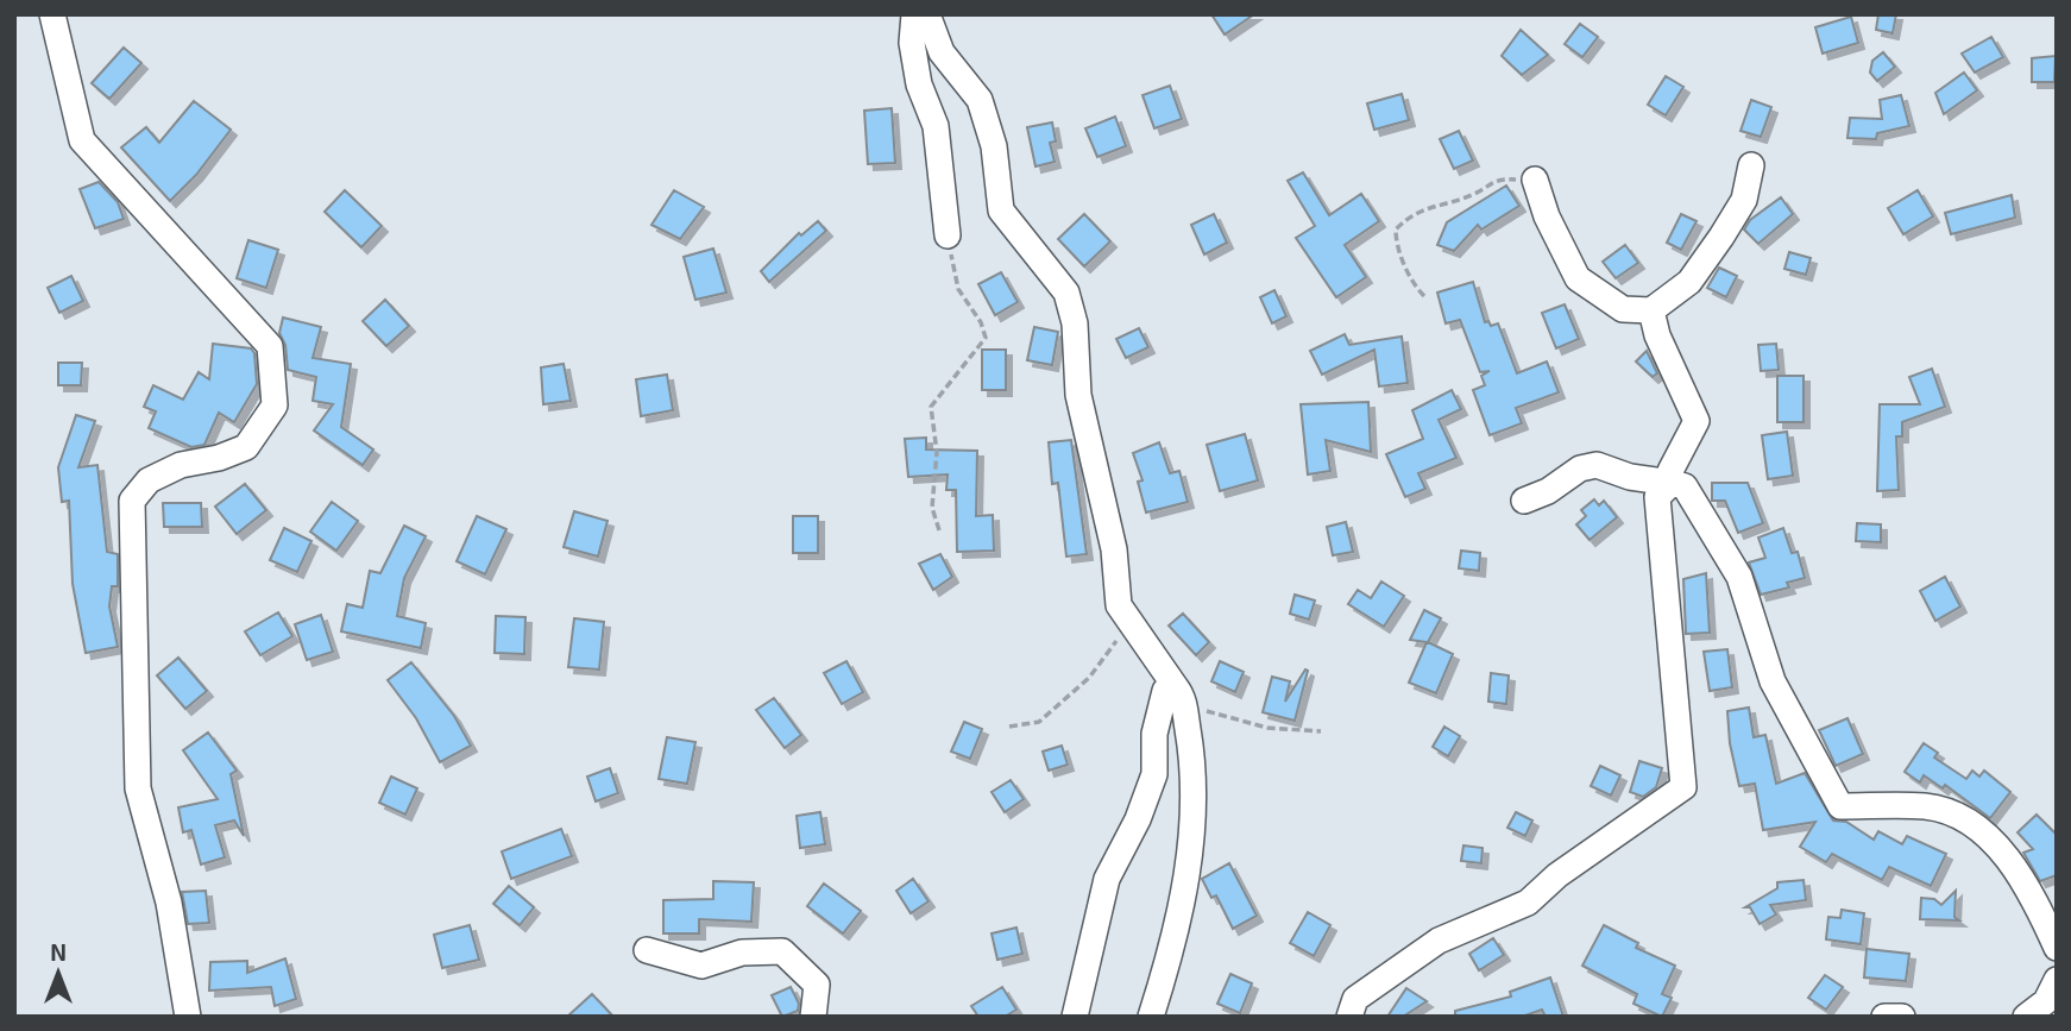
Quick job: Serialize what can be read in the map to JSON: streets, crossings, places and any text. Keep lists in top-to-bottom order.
{
  "north": "top"
}
